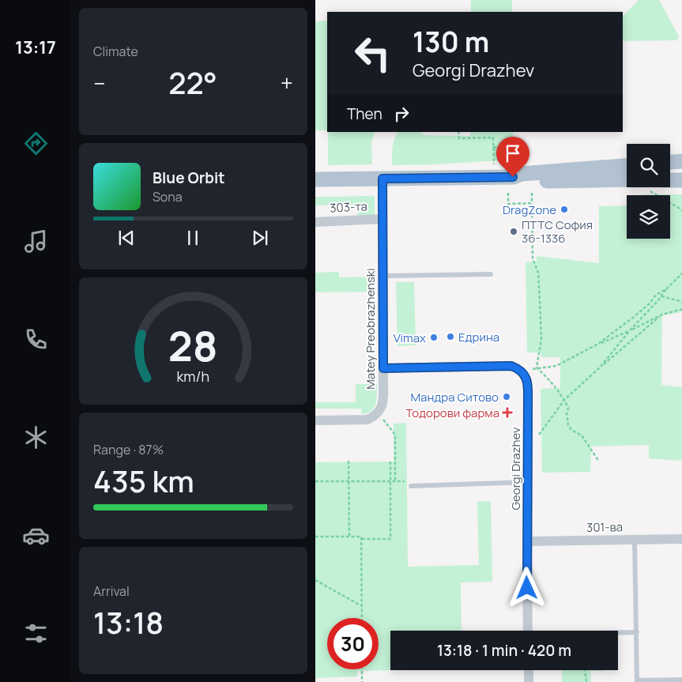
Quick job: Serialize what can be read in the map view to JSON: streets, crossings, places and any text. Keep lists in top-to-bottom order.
{
  "streets": {
    "street": [
      "303-та",
      "Matey Preobrazhenski",
      "Georgi Drazhev",
      "301-ва"
    ]
  },
  "crossings": [
    ["303-та", "Matey Preobrazhenski"],
    ["Georgi Drazhev", "301-ва"]
  ],
  "places": {
    "other": [
      "DragZone",
      "ПТТС София 36-1336",
      "Едрина",
      "Vimax",
      "Мандра Ситово"
    ],
    "health": ["Тодорови фарма"]
  },
  "page": {
    "tabs": "13:17",
    "tile": [
      "Climate",
      ["Range · 87%", "435 km"],
      ["Arrival", "13:18"]
    ],
    "turn": ["130 m", "Georgi Drazhev"],
    "heat": ["−", "22°", "+"],
    "then": "Then",
    "song": ["Blue Orbit", "Sona"],
    "limit": "30",
    "trip": "13:18 · 1 min · 420 m",
    "gauge": ["28", "km/h"]
  }
}
